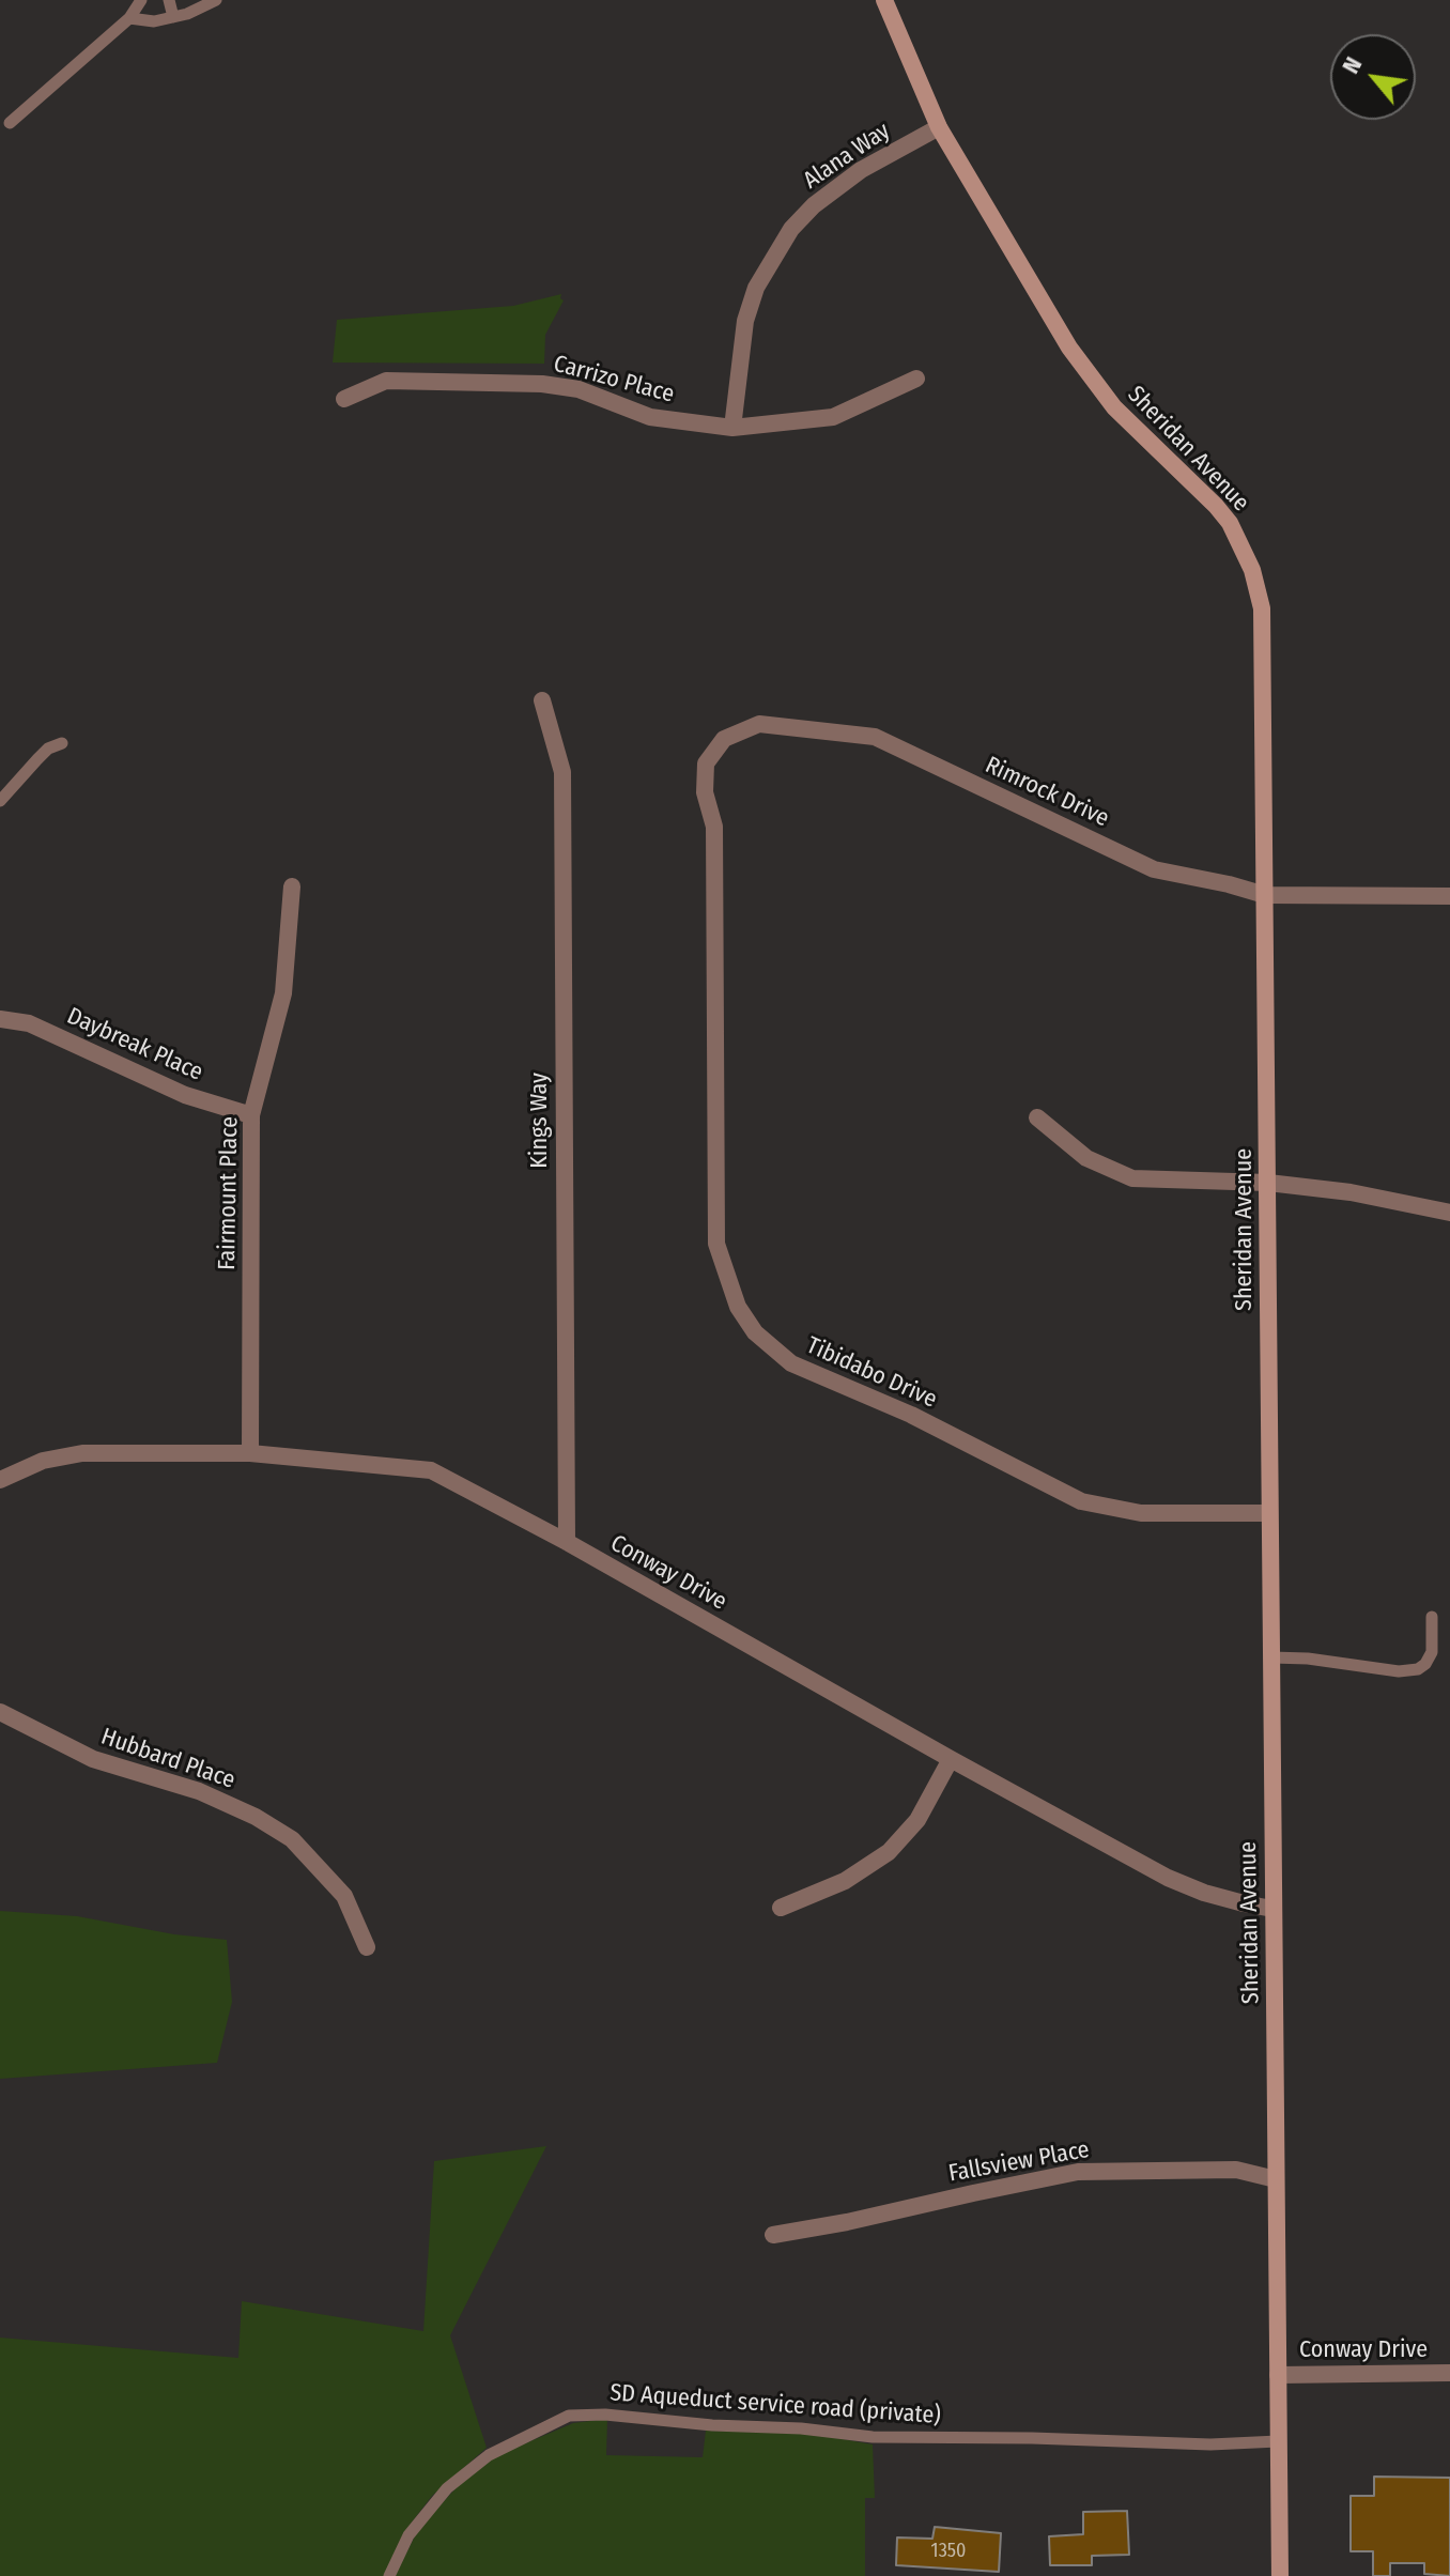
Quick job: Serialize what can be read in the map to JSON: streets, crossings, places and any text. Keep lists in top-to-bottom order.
{
  "streets": {
    "street": [
      "Alana Way",
      "Carrizo Place",
      "Sheridan Avenue",
      "Rimrock Drive",
      "Daybreak Place",
      "Kings Way",
      "Fairmount Place",
      "Tibidabo Drive",
      "Conway Drive",
      "Hubbard Place",
      "Fallsview Place"
    ],
    "lane": ["SD Aqueduct service road (private)"]
  },
  "crossings": [
    ["Alana Way", "Carrizo Place"],
    ["Alana Way", "Sheridan Avenue"],
    ["Sheridan Avenue", "Rimrock Drive"],
    ["Sheridan Avenue", "Tibidabo Drive"],
    ["Sheridan Avenue", "Conway Drive"],
    ["Sheridan Avenue", "Fallsview Place"],
    ["Sheridan Avenue", "SD Aqueduct service road (private)"],
    ["Rimrock Drive", "Tibidabo Drive"],
    ["Daybreak Place", "Fairmount Place"],
    ["Kings Way", "Conway Drive"],
    ["Fairmount Place", "Conway Drive"]
  ],
  "house_numbers": ["1350"],
  "north": "top left"
}
